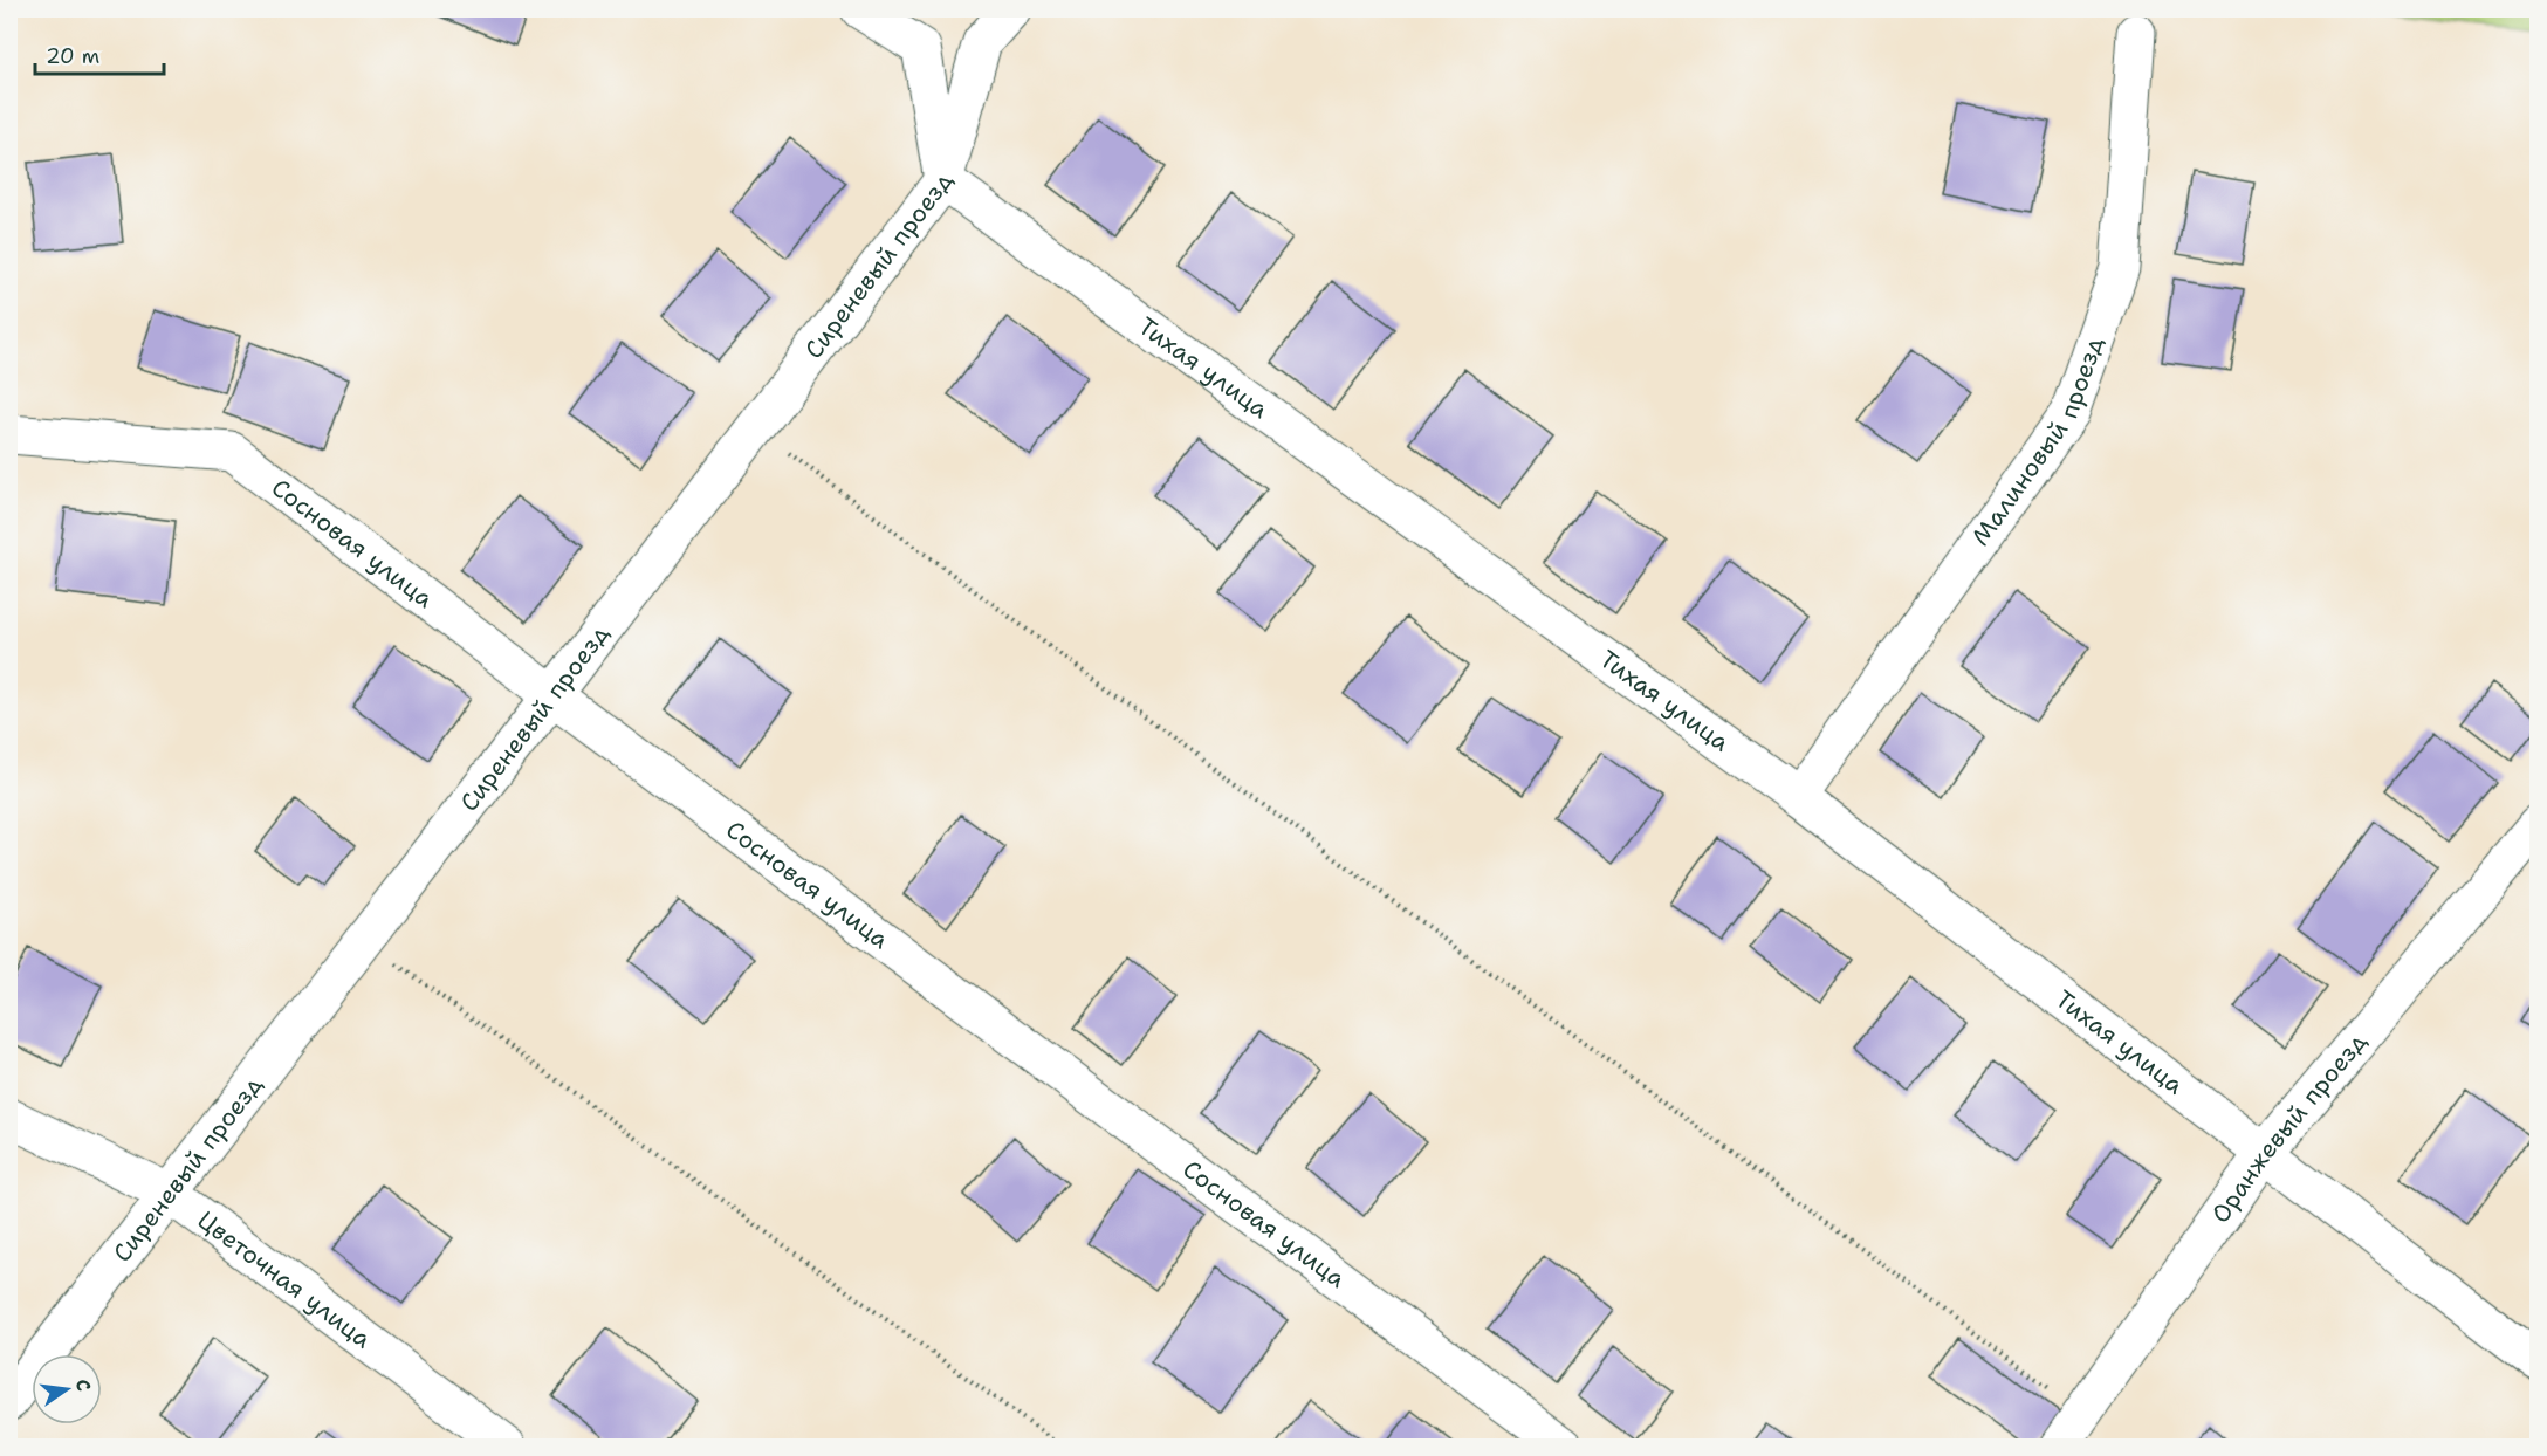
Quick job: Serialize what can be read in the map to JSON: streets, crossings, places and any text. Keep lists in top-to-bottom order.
{
  "streets": {
    "street": [
      "Сиреневый проезд",
      "Тихая улица",
      "Малиновый проезд",
      "Сосновая улица",
      "Оранжевый проезд",
      "Цветочная улица"
    ]
  },
  "crossings": [
    ["Сиреневый проезд", "Тихая улица"],
    ["Сиреневый проезд", "Сосновая улица"],
    ["Сиреневый проезд", "Цветочная улица"],
    ["Тихая улица", "Малиновый проезд"],
    ["Тихая улица", "Оранжевый проезд"]
  ],
  "scale_bar": "20 m",
  "north": "right"
}
